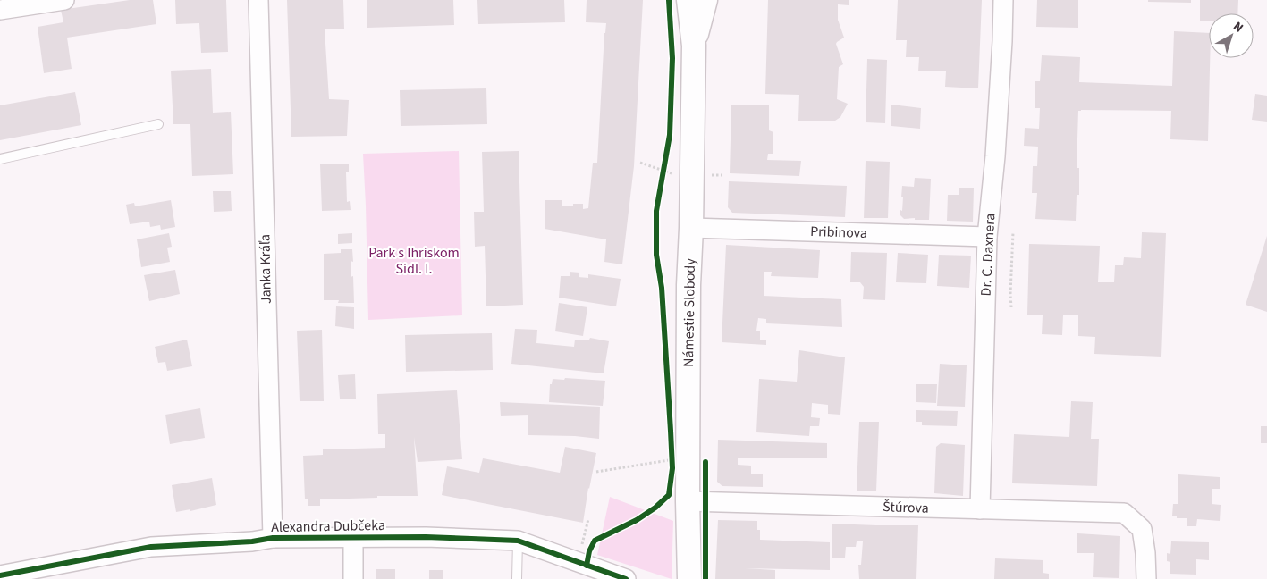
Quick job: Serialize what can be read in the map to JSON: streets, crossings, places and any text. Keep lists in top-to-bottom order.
{
  "streets": {
    "street": [
      "Pribinova",
      "Dr. C. Daxnera",
      "Janka Kráľa",
      "Námestie Slobody",
      "Štúrova",
      "Alexandra Dubčeka"
    ]
  },
  "crossings": [
    ["Pribinova", "Dr. C. Daxnera"],
    ["Pribinova", "Námestie Slobody"],
    ["Dr. C. Daxnera", "Štúrova"],
    ["Janka Kráľa", "Alexandra Dubčeka"],
    ["Námestie Slobody", "Štúrova"]
  ],
  "parks": ["Park s Ihriskom Sidl. I."],
  "north": "top right"
}
